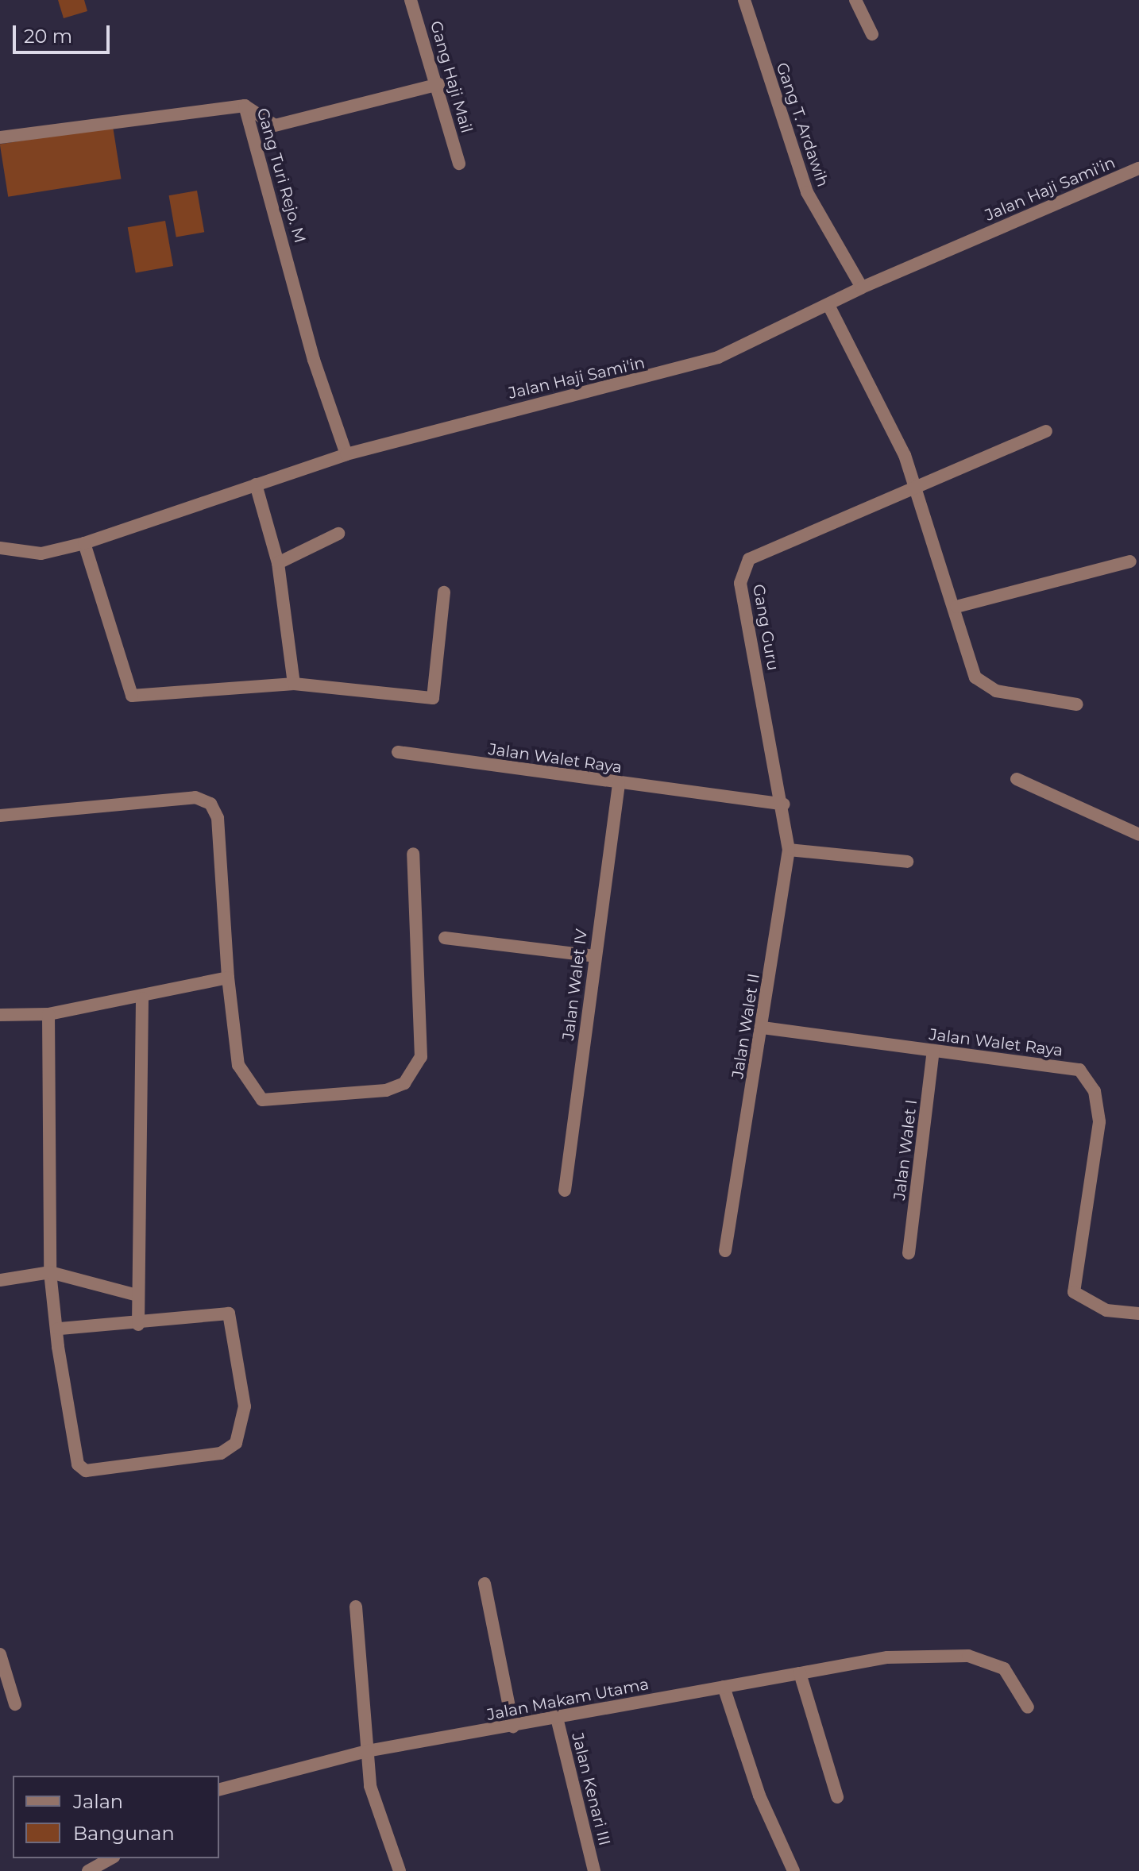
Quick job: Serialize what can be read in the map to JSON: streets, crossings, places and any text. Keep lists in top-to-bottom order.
{
  "streets": {
    "street": [
      "Gang Haji Mail",
      "Gang T. Ardawih",
      "Gang Turi Rejo. M",
      "Jalan Haji Sami'in",
      "Gang Guru",
      "Jalan Walet Raya",
      "Jalan Walet IV",
      "Jalan Walet II",
      "Jalan Walet I",
      "Jalan Makam Utama",
      "Jalan Kenari III"
    ]
  },
  "crossings": [
    ["Gang T. Ardawih", "Jalan Haji Sami'in"],
    ["Gang Turi Rejo. M", "Jalan Haji Sami'in"],
    ["Gang Guru", "Jalan Walet Raya"],
    ["Gang Guru", "Jalan Walet II"],
    ["Jalan Walet Raya", "Jalan Walet IV"],
    ["Jalan Walet Raya", "Jalan Walet II"],
    ["Jalan Walet Raya", "Jalan Walet I"],
    ["Jalan Makam Utama", "Jalan Kenari III"]
  ],
  "legend": ["Jalan", "Bangunan"],
  "scale_bar": "20 m"
}
